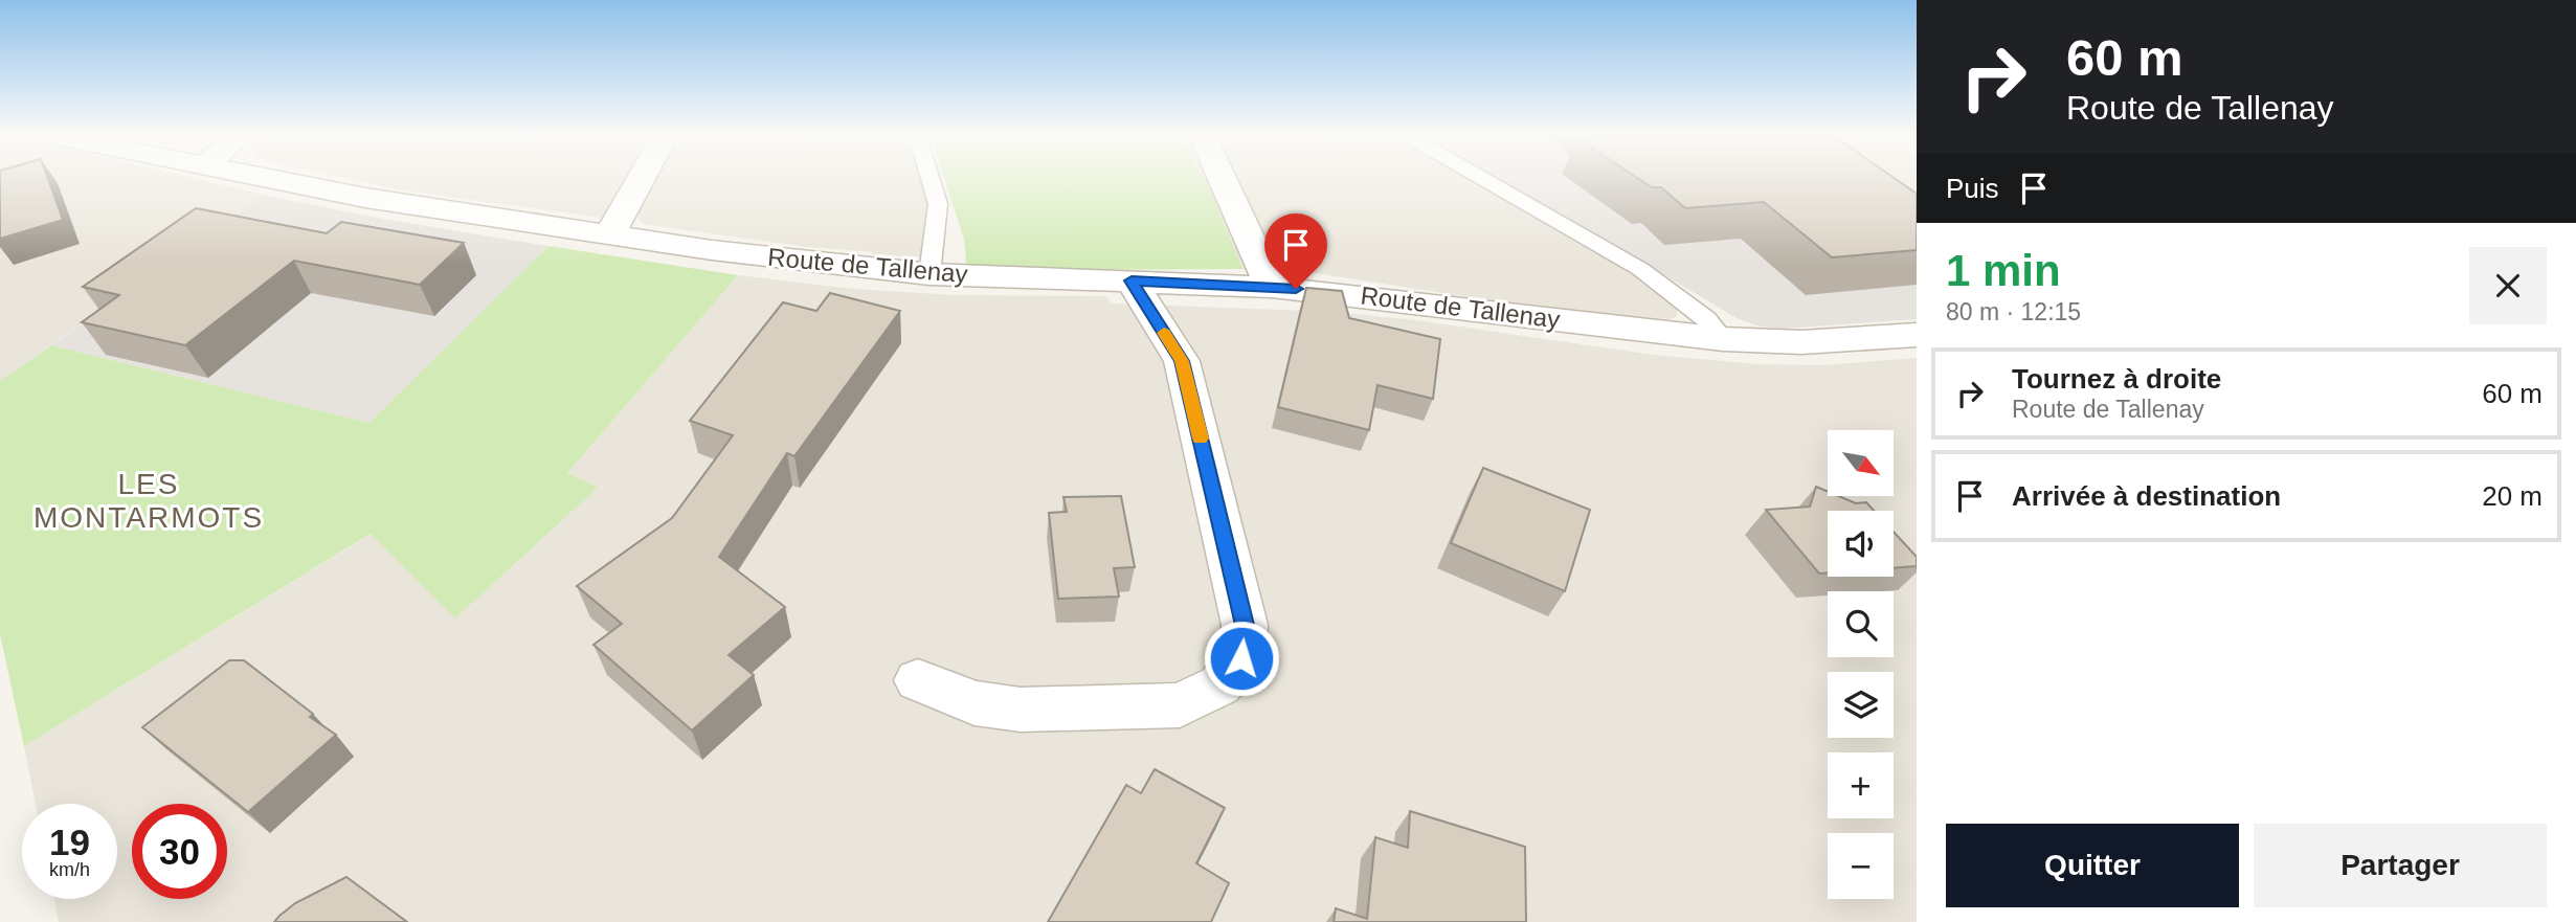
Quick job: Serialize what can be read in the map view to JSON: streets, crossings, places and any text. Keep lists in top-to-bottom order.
{
  "streets": {
    "street": ["Route de Tallenay"]
  },
  "districts": ["LES MONTARMOTS"],
  "north": "bottom right",
  "page": {
    "turn": ["60 m", "Route de Tallenay"],
    "then": "Puis",
    "heading": ["1 min", "80 m · 12:15"],
    "list": [
      {
        "name": "Tournez à droite",
        "note": "Route de Tallenay",
        "value": "60 m"
      },
      {
        "name": "Arrivée à destination",
        "value": "20 m"
      }
    ],
    "map_buttons": ["+", "−"],
    "speed": "19 km/h",
    "limit": "30",
    "buttons": ["Quitter", "Partager"]
  }
}
